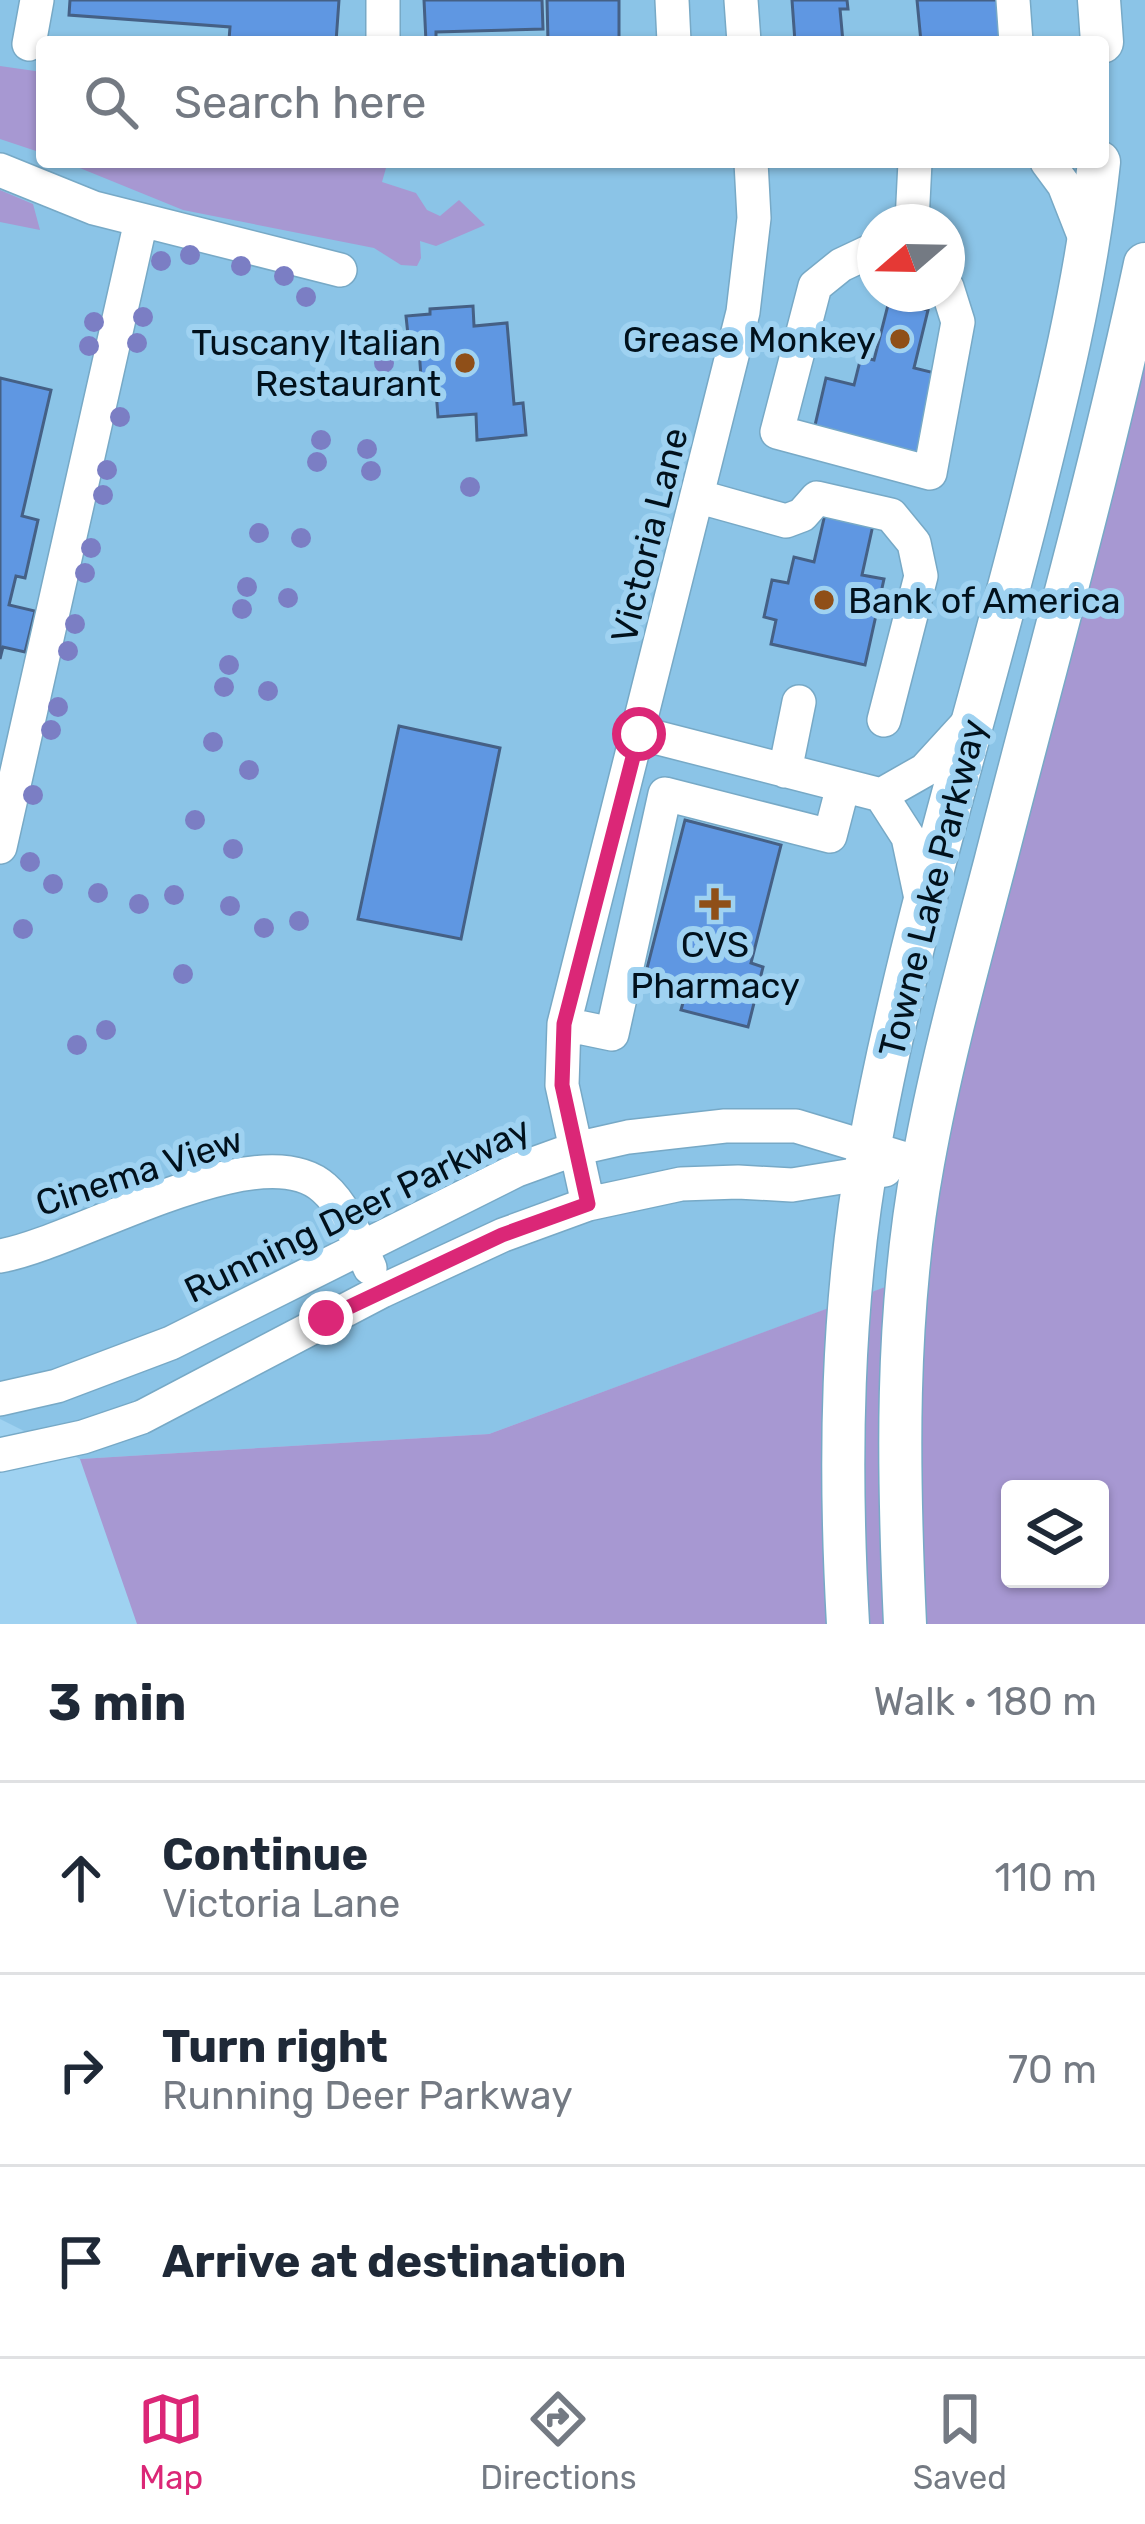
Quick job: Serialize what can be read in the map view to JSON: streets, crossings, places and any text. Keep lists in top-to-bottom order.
{
  "streets": {
    "main road": ["Towne Lake Parkway"],
    "street": ["Victoria Lane", "Cinema View", "Running Deer Parkway"]
  },
  "crossings": [
    ["Victoria Lane", "Running Deer Parkway"],
    ["Towne Lake Parkway", "Running Deer Parkway"],
    ["Cinema View", "Running Deer Parkway"]
  ],
  "places": {
    "other": ["Grease Monkey", "Tuscany Italian Restaurant", "Bank of America"],
    "health": ["CVS Pharmacy"]
  },
  "north": "left",
  "page": {
    "search": "Search here",
    "heading": ["3 min", "Walk · 180 m"],
    "list": [
      ["Continue", "Victoria Lane", "110 m"],
      ["Turn right", "Running Deer Parkway", "70 m"],
      "Arrive at destination"
    ],
    "nav": ["Map", "Directions", "Saved"]
  }
}
